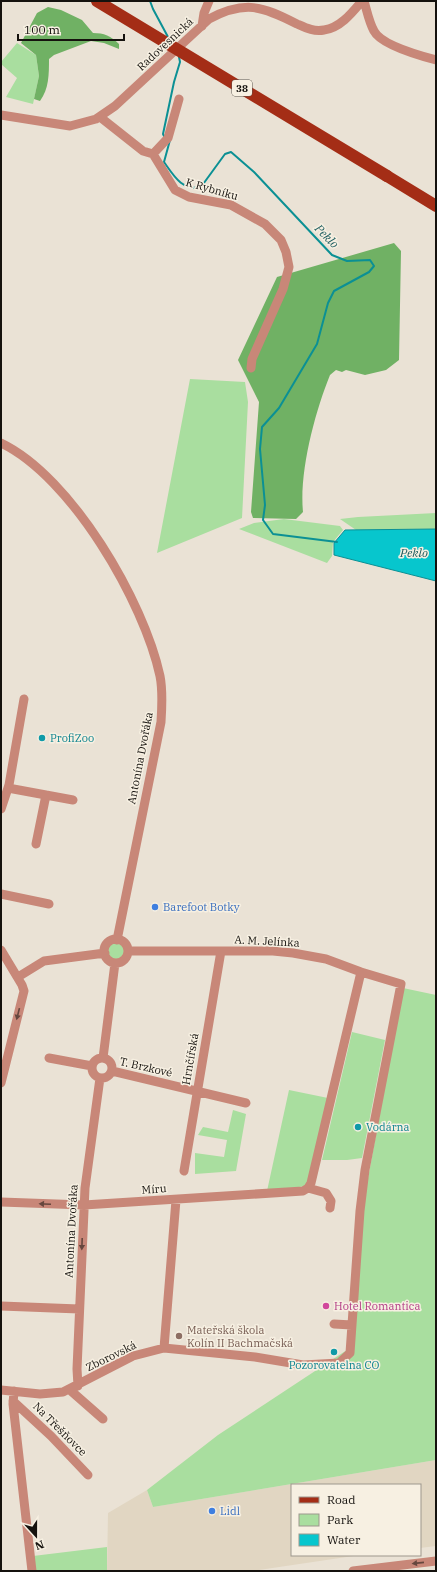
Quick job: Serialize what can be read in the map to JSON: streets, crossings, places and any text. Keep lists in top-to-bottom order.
{
  "streets": {
    "main road": ["38"],
    "street": [
      "Radovesnická",
      "K Rybníku",
      "Antonína Dvořáka",
      "A. M. Jelínka",
      "Hrnčířská",
      "T. Brzkové",
      "Míru",
      "Zborovská",
      "Na Třešňovce"
    ]
  },
  "crossings": [
    ["Antonína Dvořáka", "A. M. Jelínka"],
    ["Antonína Dvořáka", "T. Brzkové"],
    ["Antonína Dvořáka", "Míru"],
    ["Antonína Dvořáka", "Zborovská"],
    ["A. M. Jelínka", "Hrnčířská"],
    ["A. M. Jelínka", "Zborovská"],
    ["Hrnčířská", "T. Brzkové"]
  ],
  "water": ["Peklo"],
  "places": [
    "ProfiZoo",
    "Barefoot Botky",
    "Vodárna",
    "Hotel Romantica",
    "Mateřská škola Kolín II Bachmačská",
    "Pozorovatelna CO",
    "Lidl"
  ],
  "legend": ["Road", "Park", "Water"],
  "scale_bar": "100 m",
  "north": "bottom"
}
